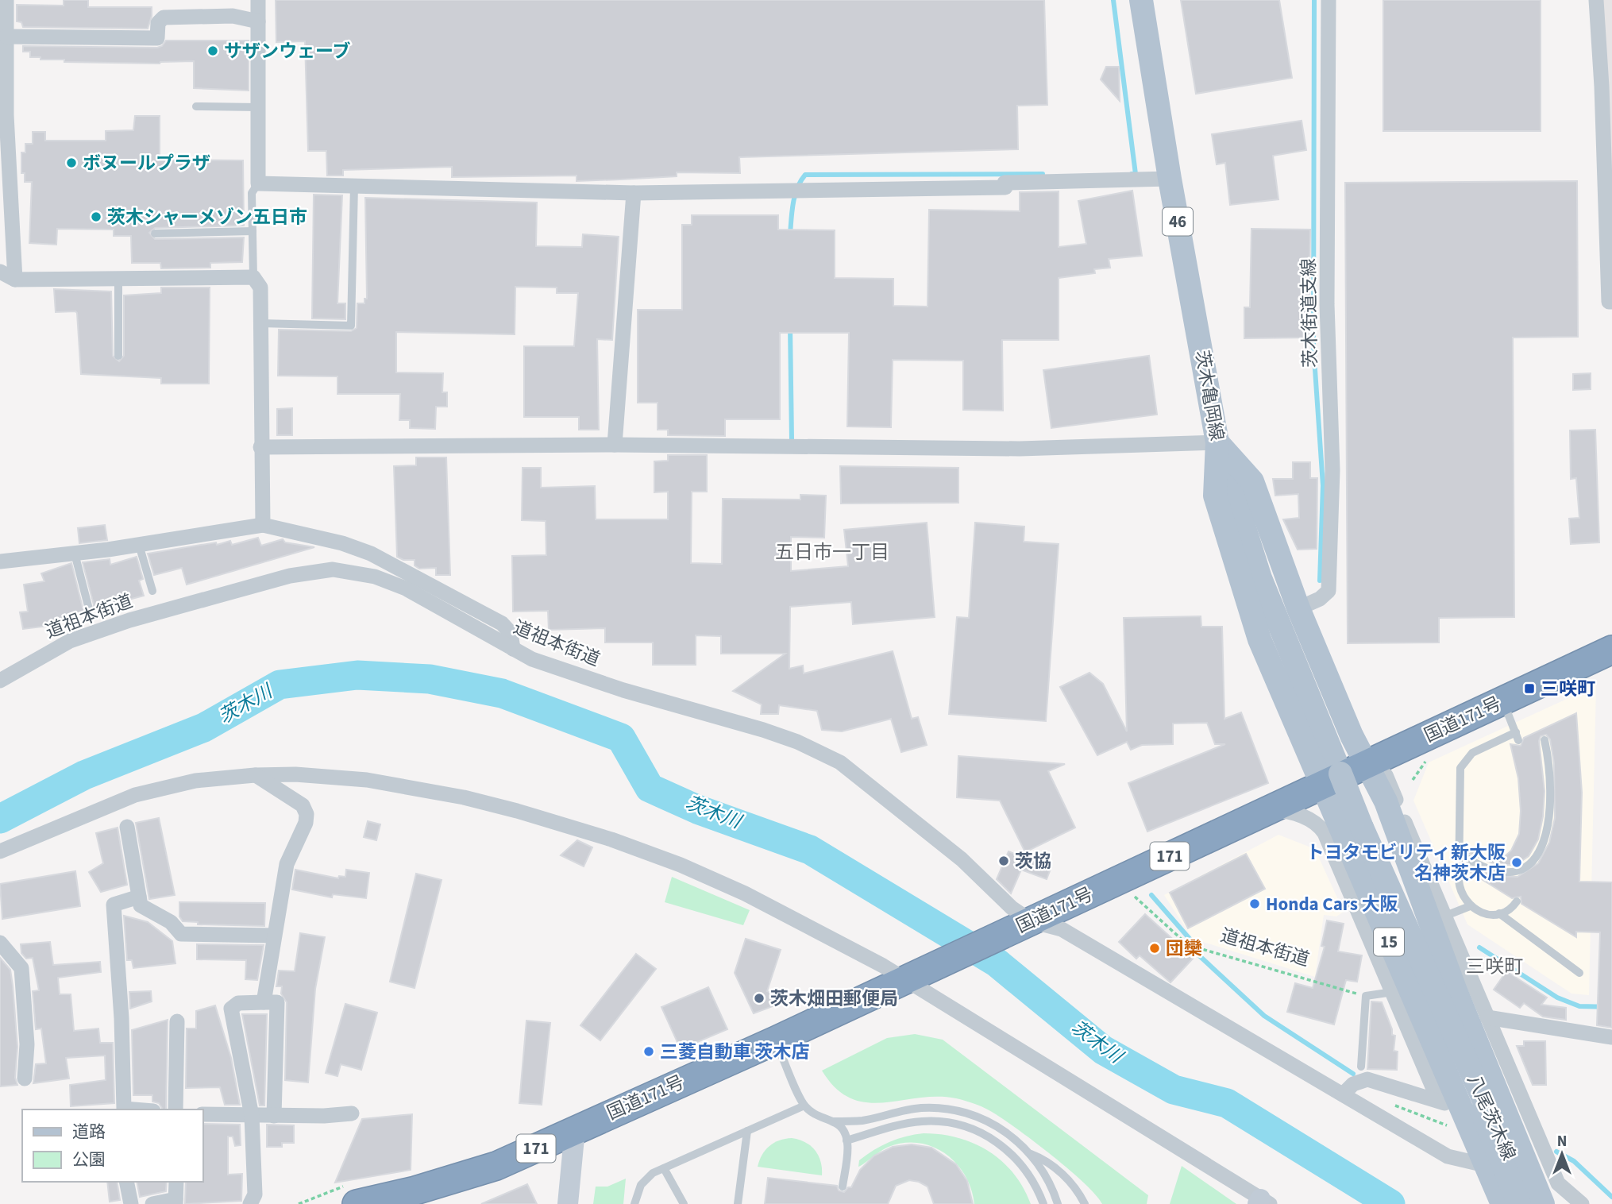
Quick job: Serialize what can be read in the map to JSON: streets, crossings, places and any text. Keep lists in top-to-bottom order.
{
  "streets": {
    "highway": ["国道171号", "171"],
    "main road": [
      "46",
      "茨木亀岡線",
      "15",
      "八尾茨木線"
    ],
    "street": ["茨木街道支線", "道祖本街道"]
  },
  "crossings": [
    ["46", "茨木亀岡線"],
    ["46", "国道171号"],
    ["46", "15"],
    ["46", "八尾茨木線"],
    ["茨木亀岡線", "国道171号"],
    ["茨木亀岡線", "15"],
    ["茨木亀岡線", "八尾茨木線"],
    ["道祖本街道", "国道171号"],
    ["国道171号", "15"],
    ["国道171号", "八尾茨木線"],
    ["15", "八尾茨木線"]
  ],
  "districts": ["五日市一丁目", "三咲町"],
  "water": ["茨木川"],
  "places": {
    "other": [
      "サザンウェーブ",
      "ボヌールプラザ",
      "茨木シャーメゾン五日市",
      "茨協",
      "トヨタモビリティ新大阪 名神茨木店",
      "Honda Cars 大阪",
      "団欒",
      "茨木畑田郵便局",
      "三菱自動車 茨木店"
    ],
    "transit": ["三咲町"]
  },
  "legend": ["道路", "公園"],
  "north": "top"
}
